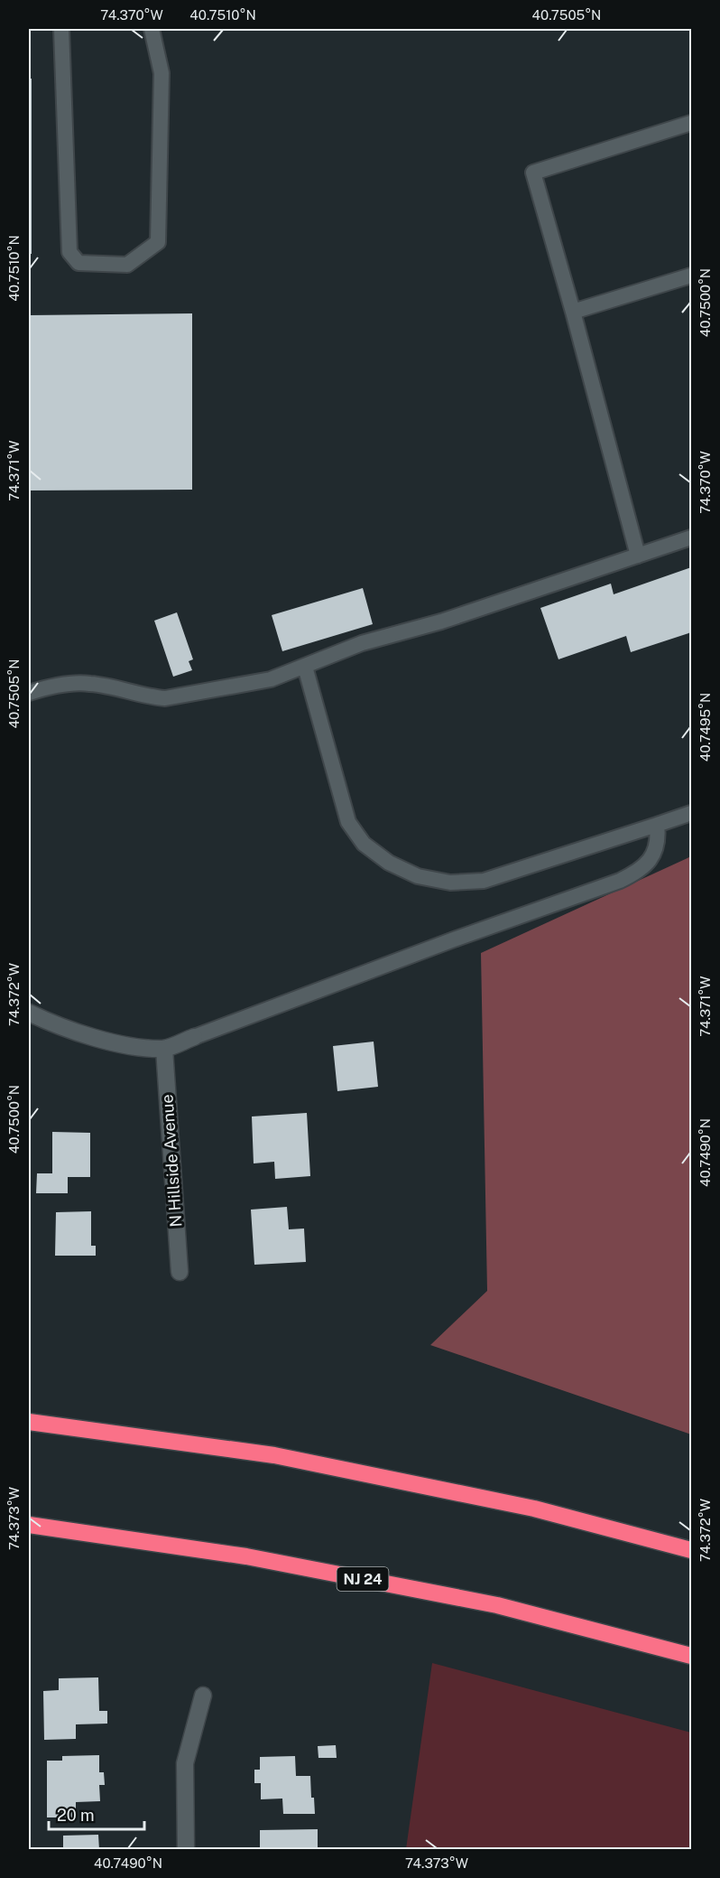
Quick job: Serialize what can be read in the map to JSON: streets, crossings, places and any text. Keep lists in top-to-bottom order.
{
  "streets": {
    "highway": ["NJ 24"],
    "street": ["N Hillside Avenue"]
  },
  "scale_bar": "20 m",
  "coordinates": [
    "74.370°W",
    "40.7510°N",
    "40.7505°N",
    "40.7500°N",
    "74.371°W",
    "40.7495°N",
    "74.372°W",
    "40.7490°N",
    "74.373°W"
  ]
}
